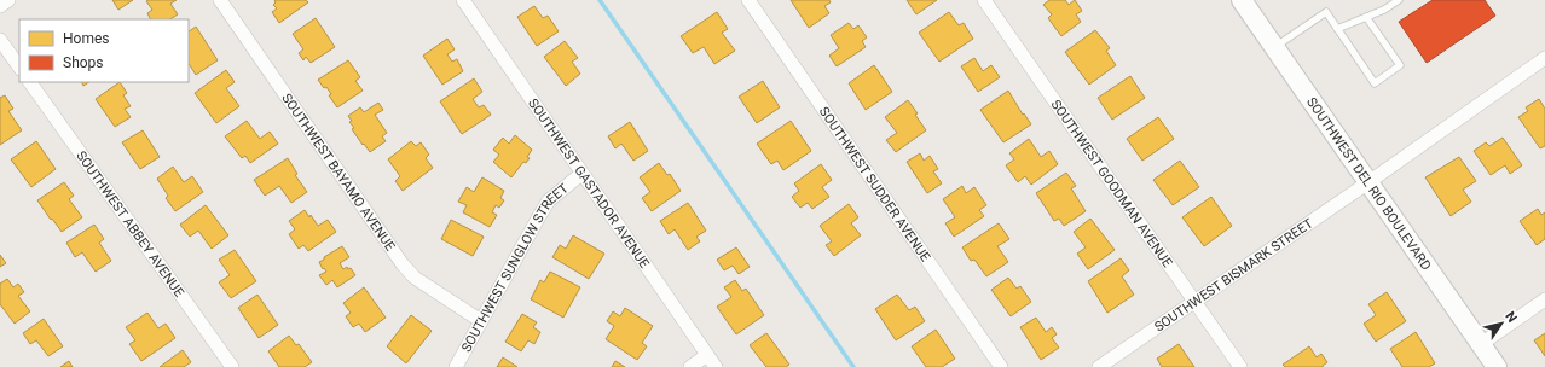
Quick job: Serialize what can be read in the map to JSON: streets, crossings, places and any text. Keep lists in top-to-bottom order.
{
  "streets": {
    "street": [
      "SOUTHWEST BAYAMO AVENUE",
      "SOUTHWEST GASTADOR AVENUE",
      "SOUTHWEST SUDDER AVENUE",
      "SOUTHWEST GOODMAN AVENUE",
      "SOUTHWEST DEL RIO BOULEVARD",
      "SOUTHWEST ABBEY AVENUE",
      "SOUTHWEST SUNGLOW STREET",
      "SOUTHWEST BISMARK STREET"
    ]
  },
  "crossings": [
    ["SOUTHWEST BAYAMO AVENUE", "SOUTHWEST SUNGLOW STREET"],
    ["SOUTHWEST GASTADOR AVENUE", "SOUTHWEST SUNGLOW STREET"],
    ["SOUTHWEST GOODMAN AVENUE", "SOUTHWEST BISMARK STREET"],
    ["SOUTHWEST DEL RIO BOULEVARD", "SOUTHWEST BISMARK STREET"]
  ],
  "legend": ["Homes", "Shops"],
  "north": "top right"
}
